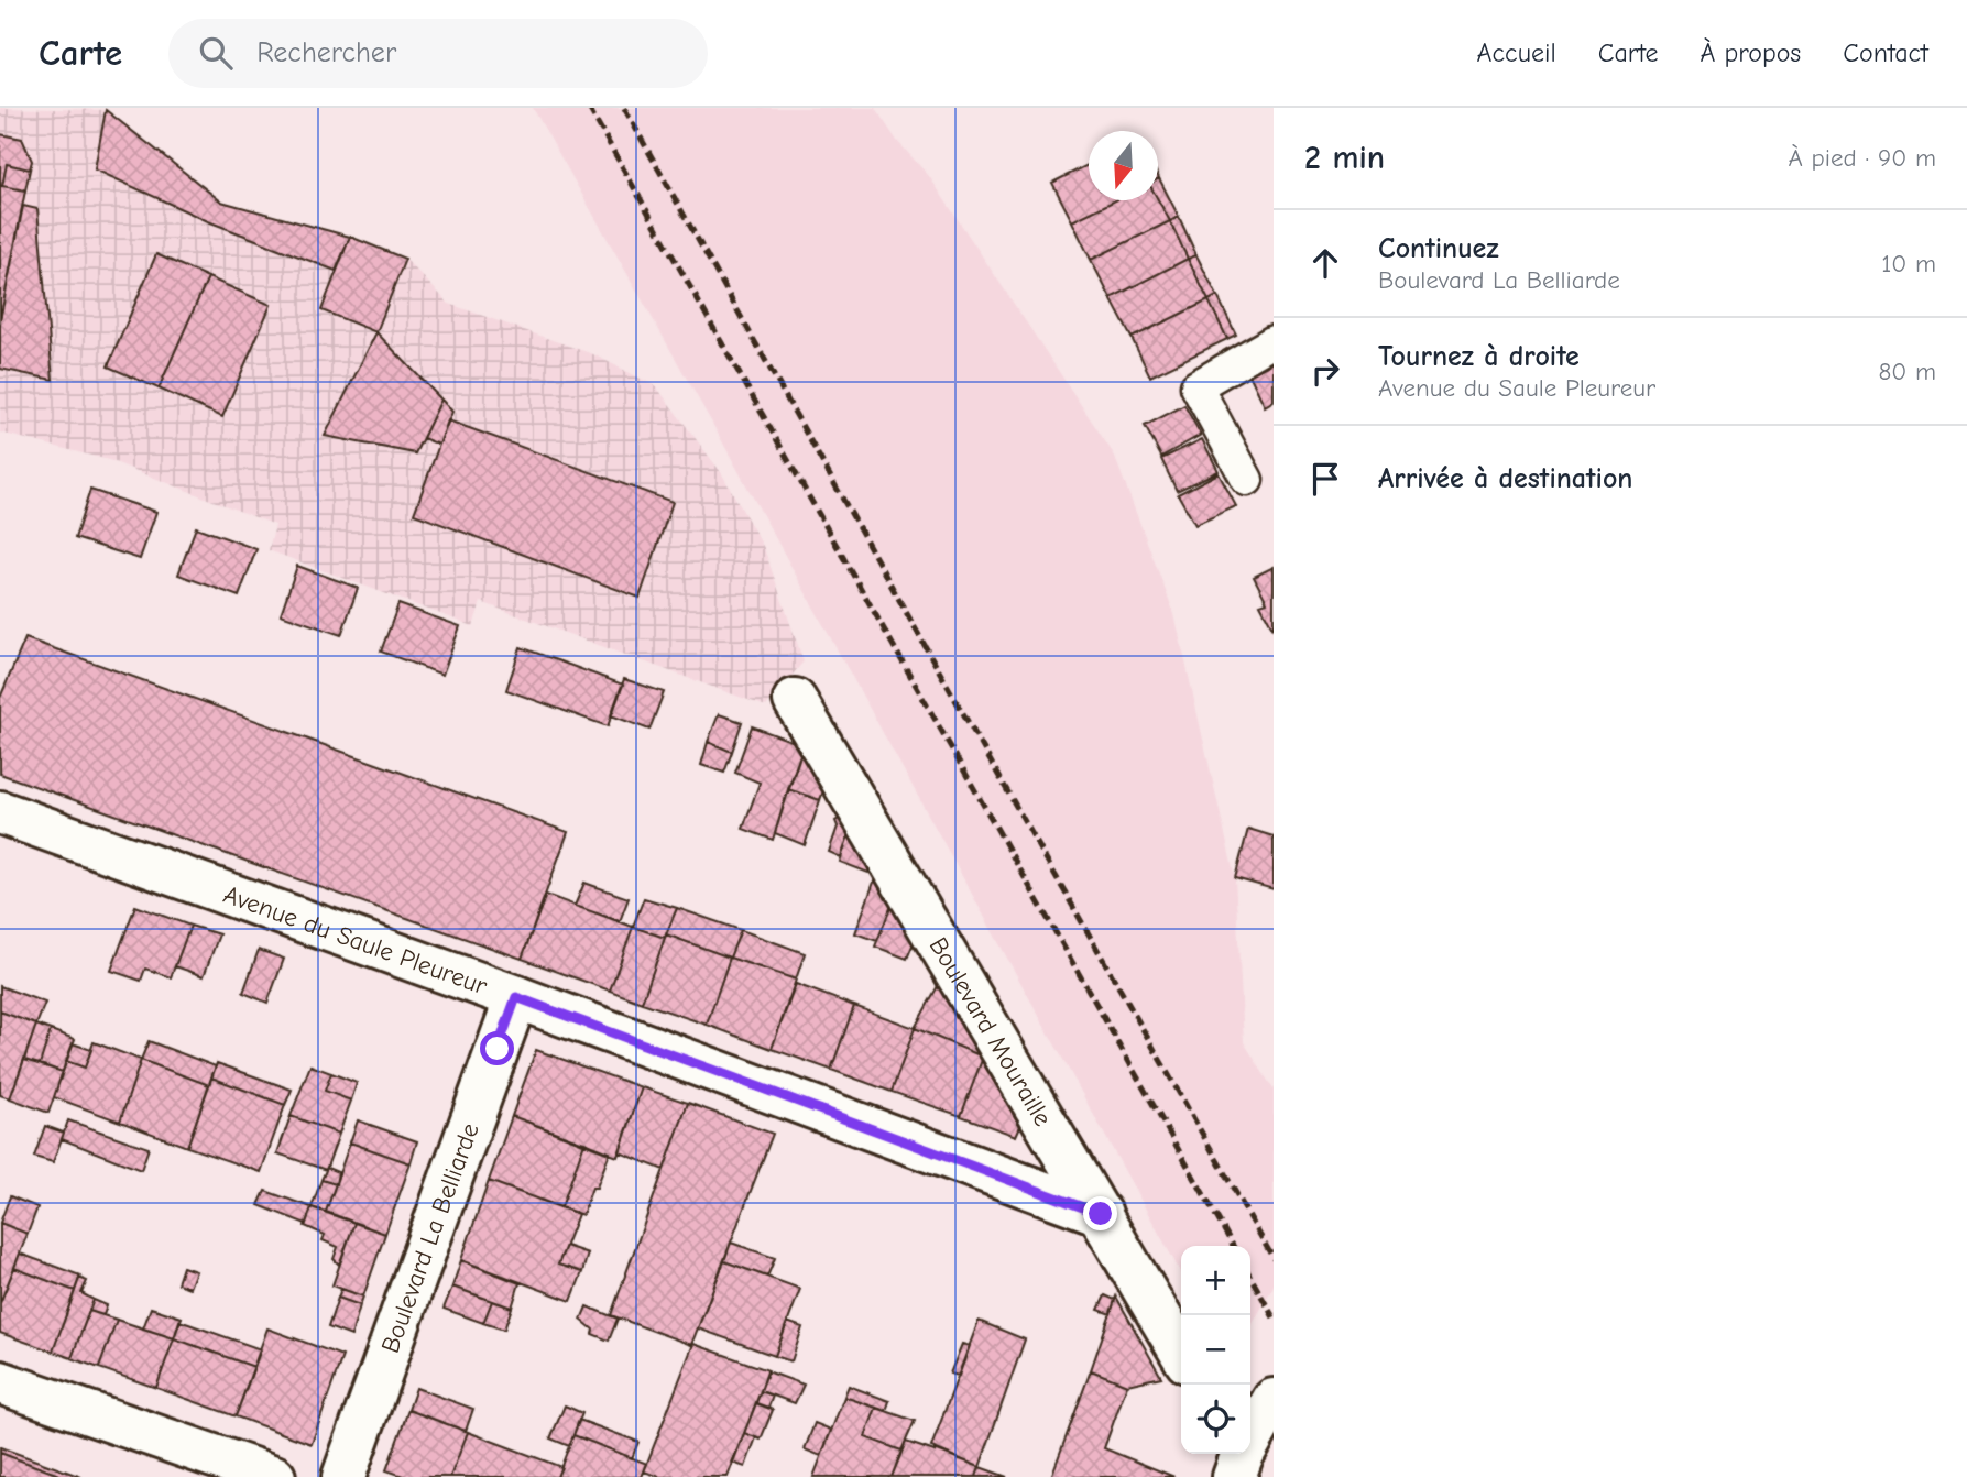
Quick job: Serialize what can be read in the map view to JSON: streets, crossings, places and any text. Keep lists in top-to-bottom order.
{
  "streets": {
    "street": ["Avenue du Saule Pleureur", "Boulevard Mouraille", "Boulevard La Belliarde"]
  },
  "crossings": [
    ["Avenue du Saule Pleureur", "Boulevard Mouraille"],
    ["Avenue du Saule Pleureur", "Boulevard La Belliarde"]
  ],
  "north": "bottom",
  "page": {
    "header": "Carte",
    "search": "Rechercher",
    "nav": [
      "Accueil",
      "Carte",
      "À propos",
      "Contact"
    ],
    "heading": ["2 min", "À pied · 90 m"],
    "list": [
      ["Continuez", "Boulevard La Belliarde", "10 m"],
      ["Tournez à droite", "Avenue du Saule Pleureur", "80 m"],
      "Arrivée à destination"
    ],
    "map_buttons": ["+", "−"]
  }
}
